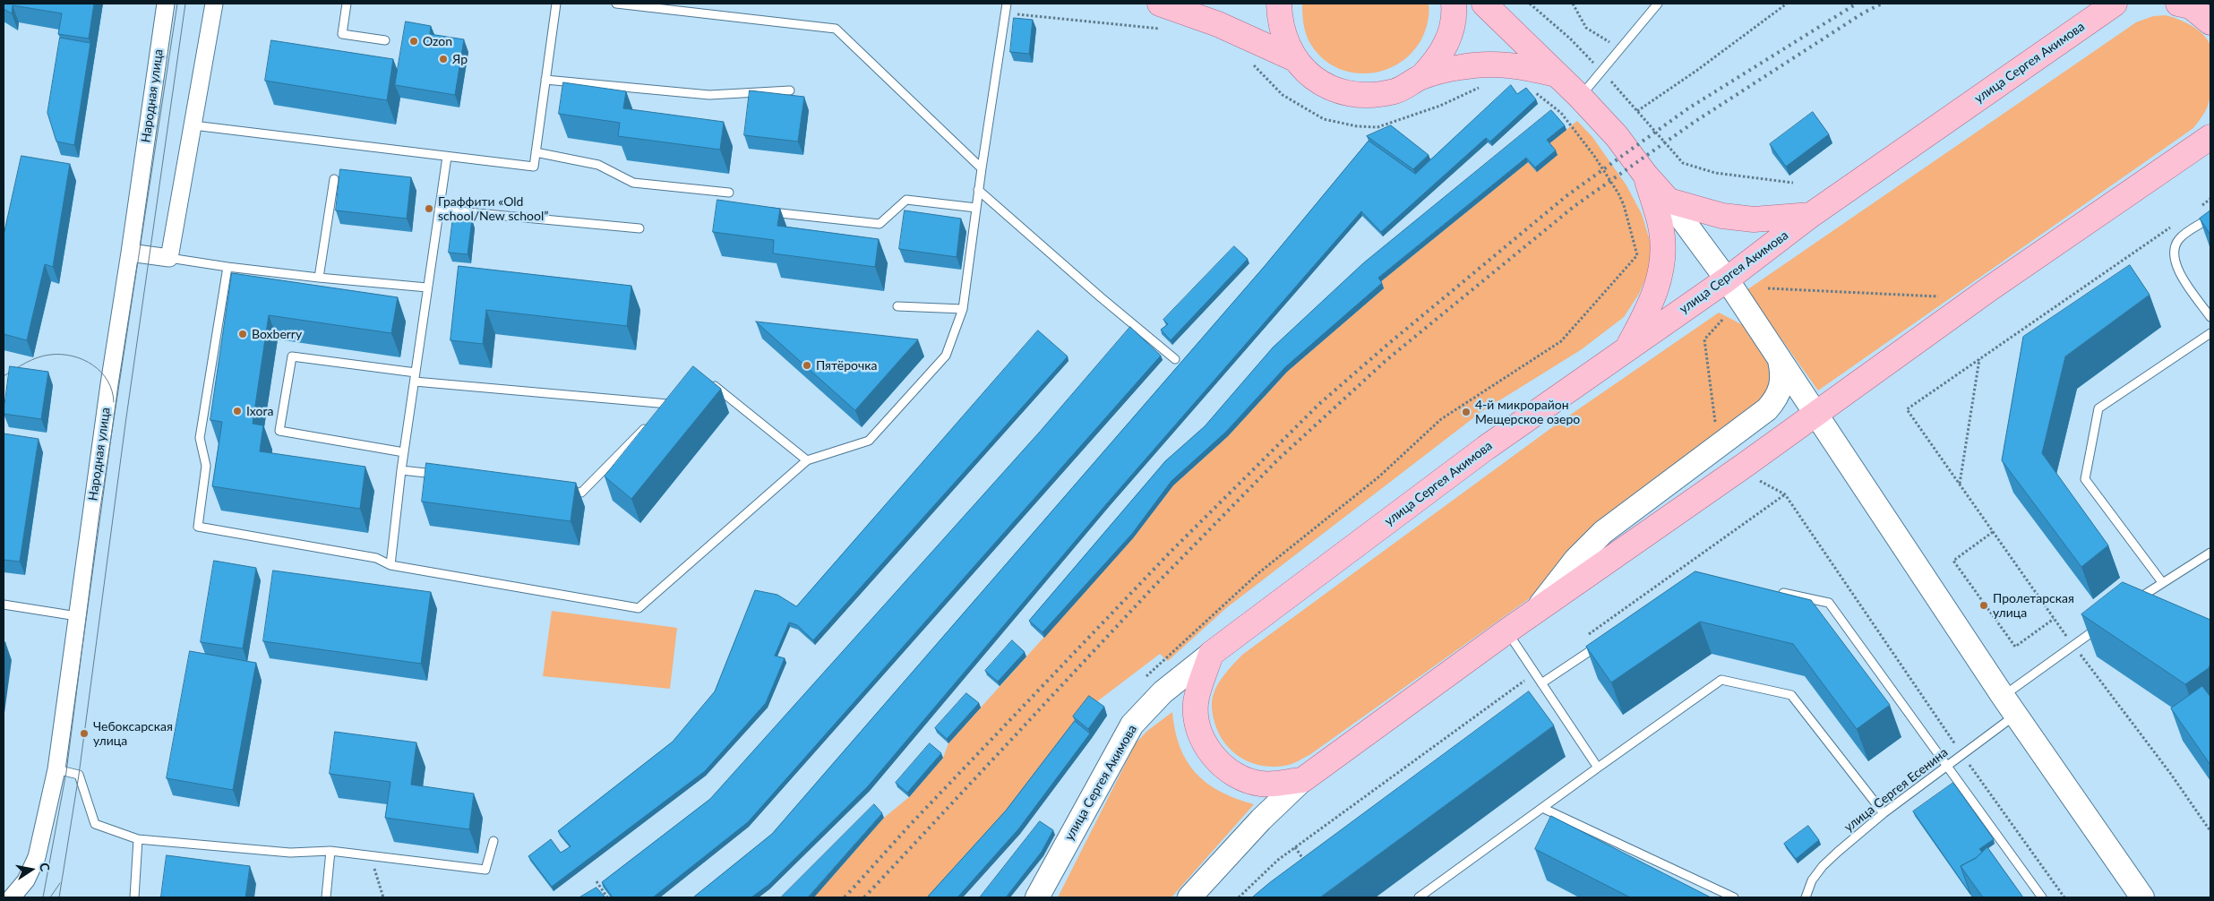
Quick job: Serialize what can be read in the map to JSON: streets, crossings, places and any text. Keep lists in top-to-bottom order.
{
  "streets": {
    "main road": ["улица Сергея Акимова"],
    "street": ["Народная улица"],
    "lane": ["улица Сергея Есенина"]
  },
  "places": [
    "Ozon",
    "Яр",
    "Граффити «Old school/New school”",
    "Boxberry",
    "Пятёрочка",
    "Ixora",
    "4-й микрорайон Мещерское озеро",
    "Пролетарская улица",
    "Чебоксарская улица"
  ],
  "north": "right"
}
